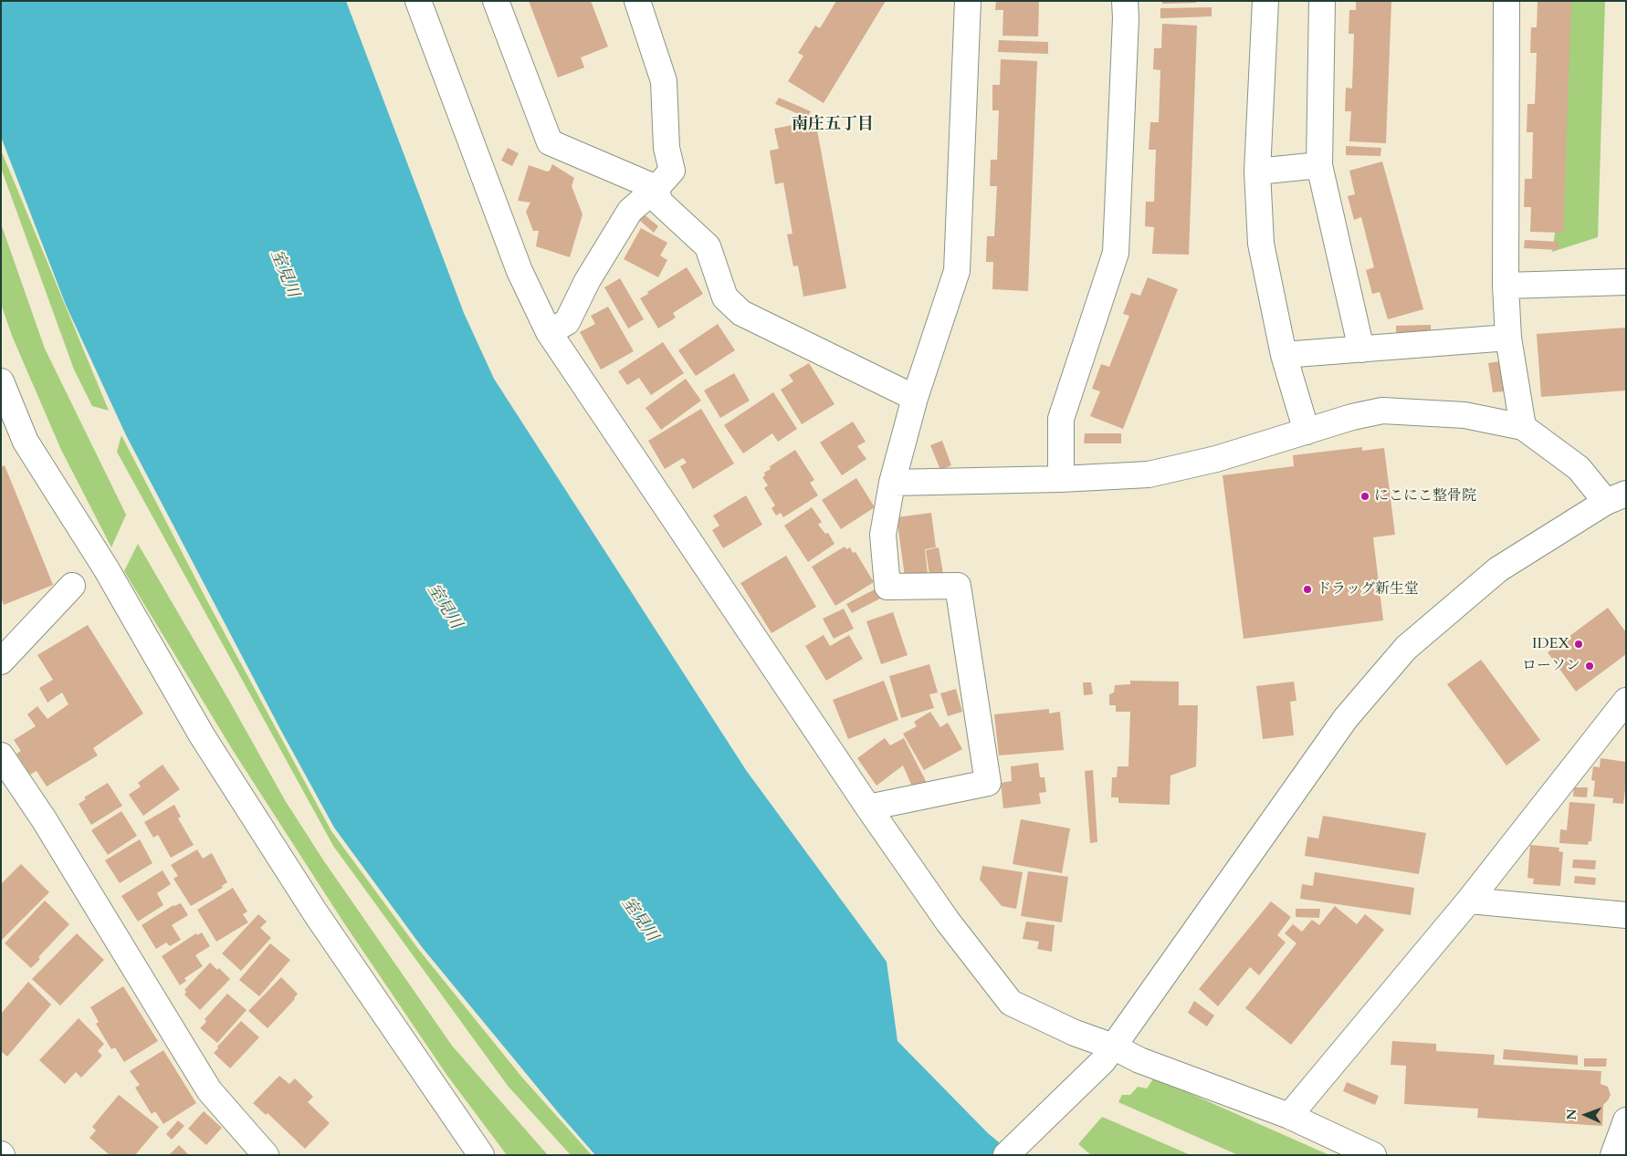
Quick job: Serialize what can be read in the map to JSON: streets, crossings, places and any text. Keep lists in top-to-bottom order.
{
  "districts": ["南庄五丁目"],
  "water": ["室見川"],
  "places": [
    "にこにこ整骨院",
    "ドラッグ新生堂",
    "IDEX",
    "ローソン"
  ],
  "north": "left"
}
